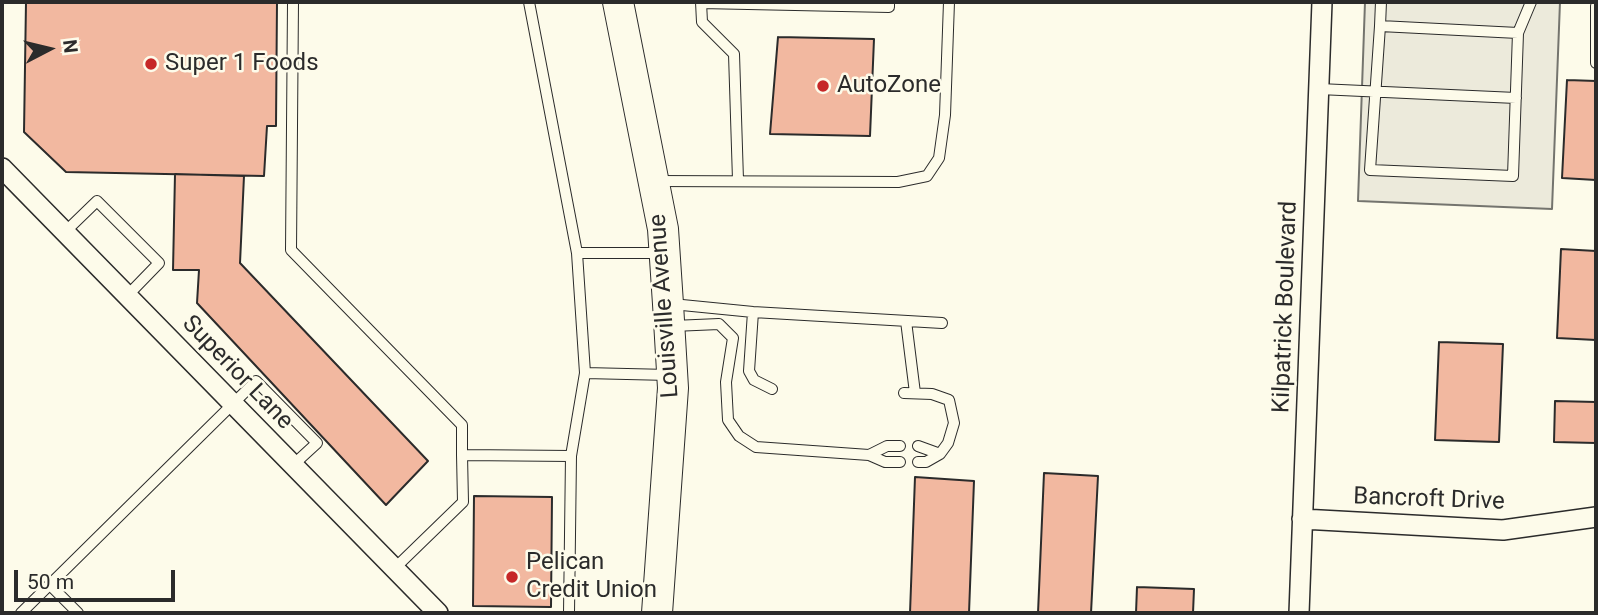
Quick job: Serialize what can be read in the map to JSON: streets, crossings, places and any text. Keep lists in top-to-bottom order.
{
  "streets": {
    "main road": ["Louisville Avenue"],
    "street": ["Kilpatrick Boulevard", "Superior Lane", "Bancroft Drive"]
  },
  "crossings": [
    ["Kilpatrick Boulevard", "Bancroft Drive"]
  ],
  "places": ["Super 1 Foods", "AutoZone", "Pelican Credit Union"],
  "scale_bar": "50 m",
  "north": "right"
}
